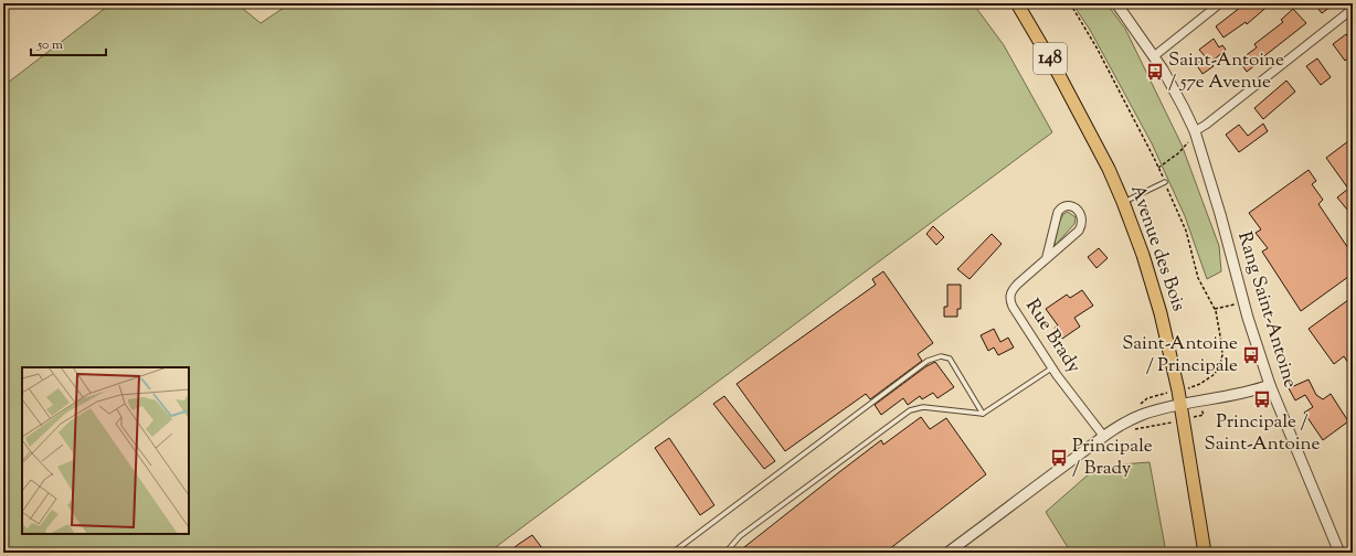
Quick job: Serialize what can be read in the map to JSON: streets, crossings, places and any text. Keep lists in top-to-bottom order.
{
  "streets": {
    "main road": ["148", "Avenue des Bois"],
    "street": ["Rang Saint-Antoine", "Rue Brady"]
  },
  "places": {
    "bus stop": [
      "Saint-Antoine / 57e Avenue",
      "Saint-Antoine / Principale",
      "Principale / Saint-Antoine",
      "Principale / Brady"
    ]
  },
  "scale_bar": "50 m"
}
